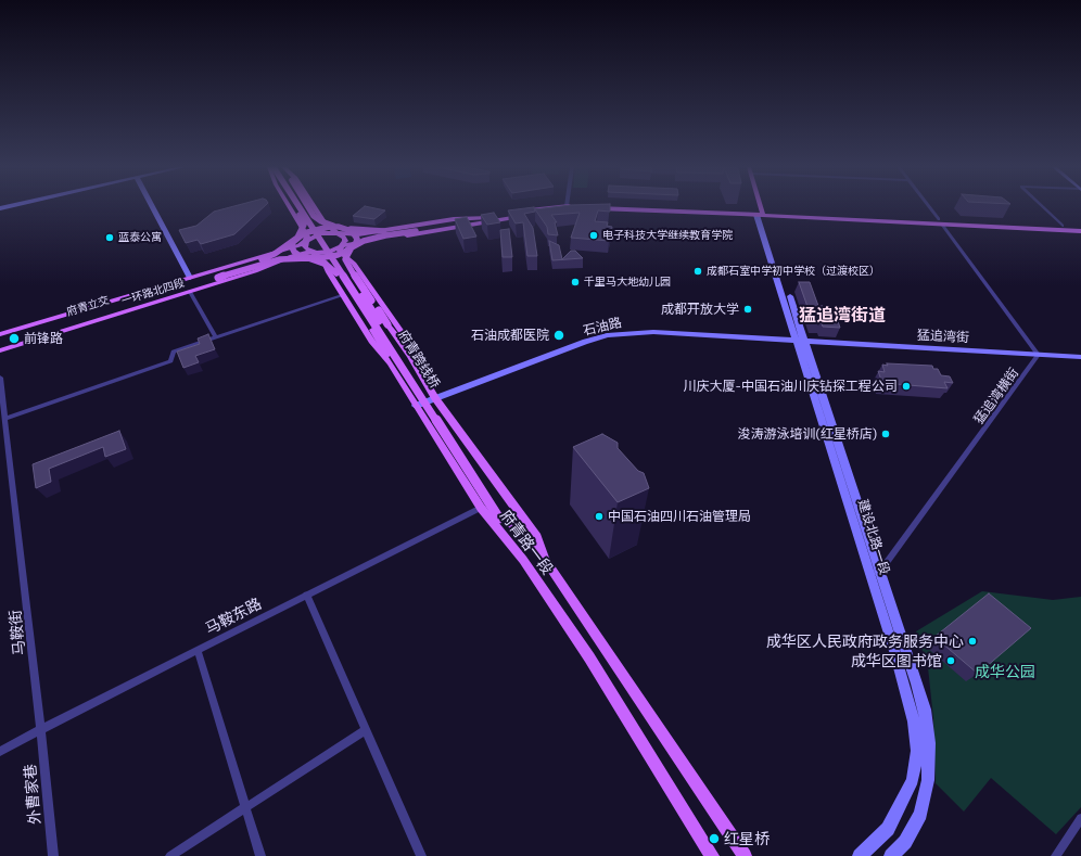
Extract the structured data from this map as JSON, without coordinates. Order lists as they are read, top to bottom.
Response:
{
  "streets": {
    "main road": [
      "一环路北四段",
      "府青立交",
      "府青跨线桥",
      "府青路一段"
    ],
    "street": [
      "石油路",
      "猛追湾街",
      "猛追湾横街",
      "建设北路一段",
      "马鞍东路",
      "马鞍街",
      "外曹家巷"
    ]
  },
  "crossings": [
    ["一环路北四段", "府青立交"],
    ["一环路北四段", "府青路一段"],
    ["府青立交", "府青路一段"],
    ["石油路", "猛追湾街"],
    ["石油路", "建设北路一段"],
    ["石油路", "府青路一段"],
    ["猛追湾街", "猛追湾横街"],
    ["猛追湾街", "建设北路一段"],
    ["府青跨线桥", "府青路一段"],
    ["猛追湾横街", "建设北路一段"],
    ["府青路一段", "马鞍东路"],
    ["马鞍东路", "马鞍街"],
    ["马鞍东路", "外曹家巷"],
    ["马鞍街", "外曹家巷"]
  ],
  "districts": ["猛追湾街道"],
  "parks": ["成华公园"],
  "places": [
    "电子科技大学继续教育学院",
    "蓝泰公寓",
    "成都石室中学初中学校（过渡校区）",
    "千里马大地幼儿园",
    "成都开放大学",
    "石油成都医院",
    "前锋路",
    "川庆大厦-中国石油川庆钻探工程公司",
    "浚涛游泳培训(红星桥店)",
    "中国石油四川石油管理局",
    "成华区人民政府政务服务中心",
    "成华区图书馆",
    "红星桥"
  ]
}
